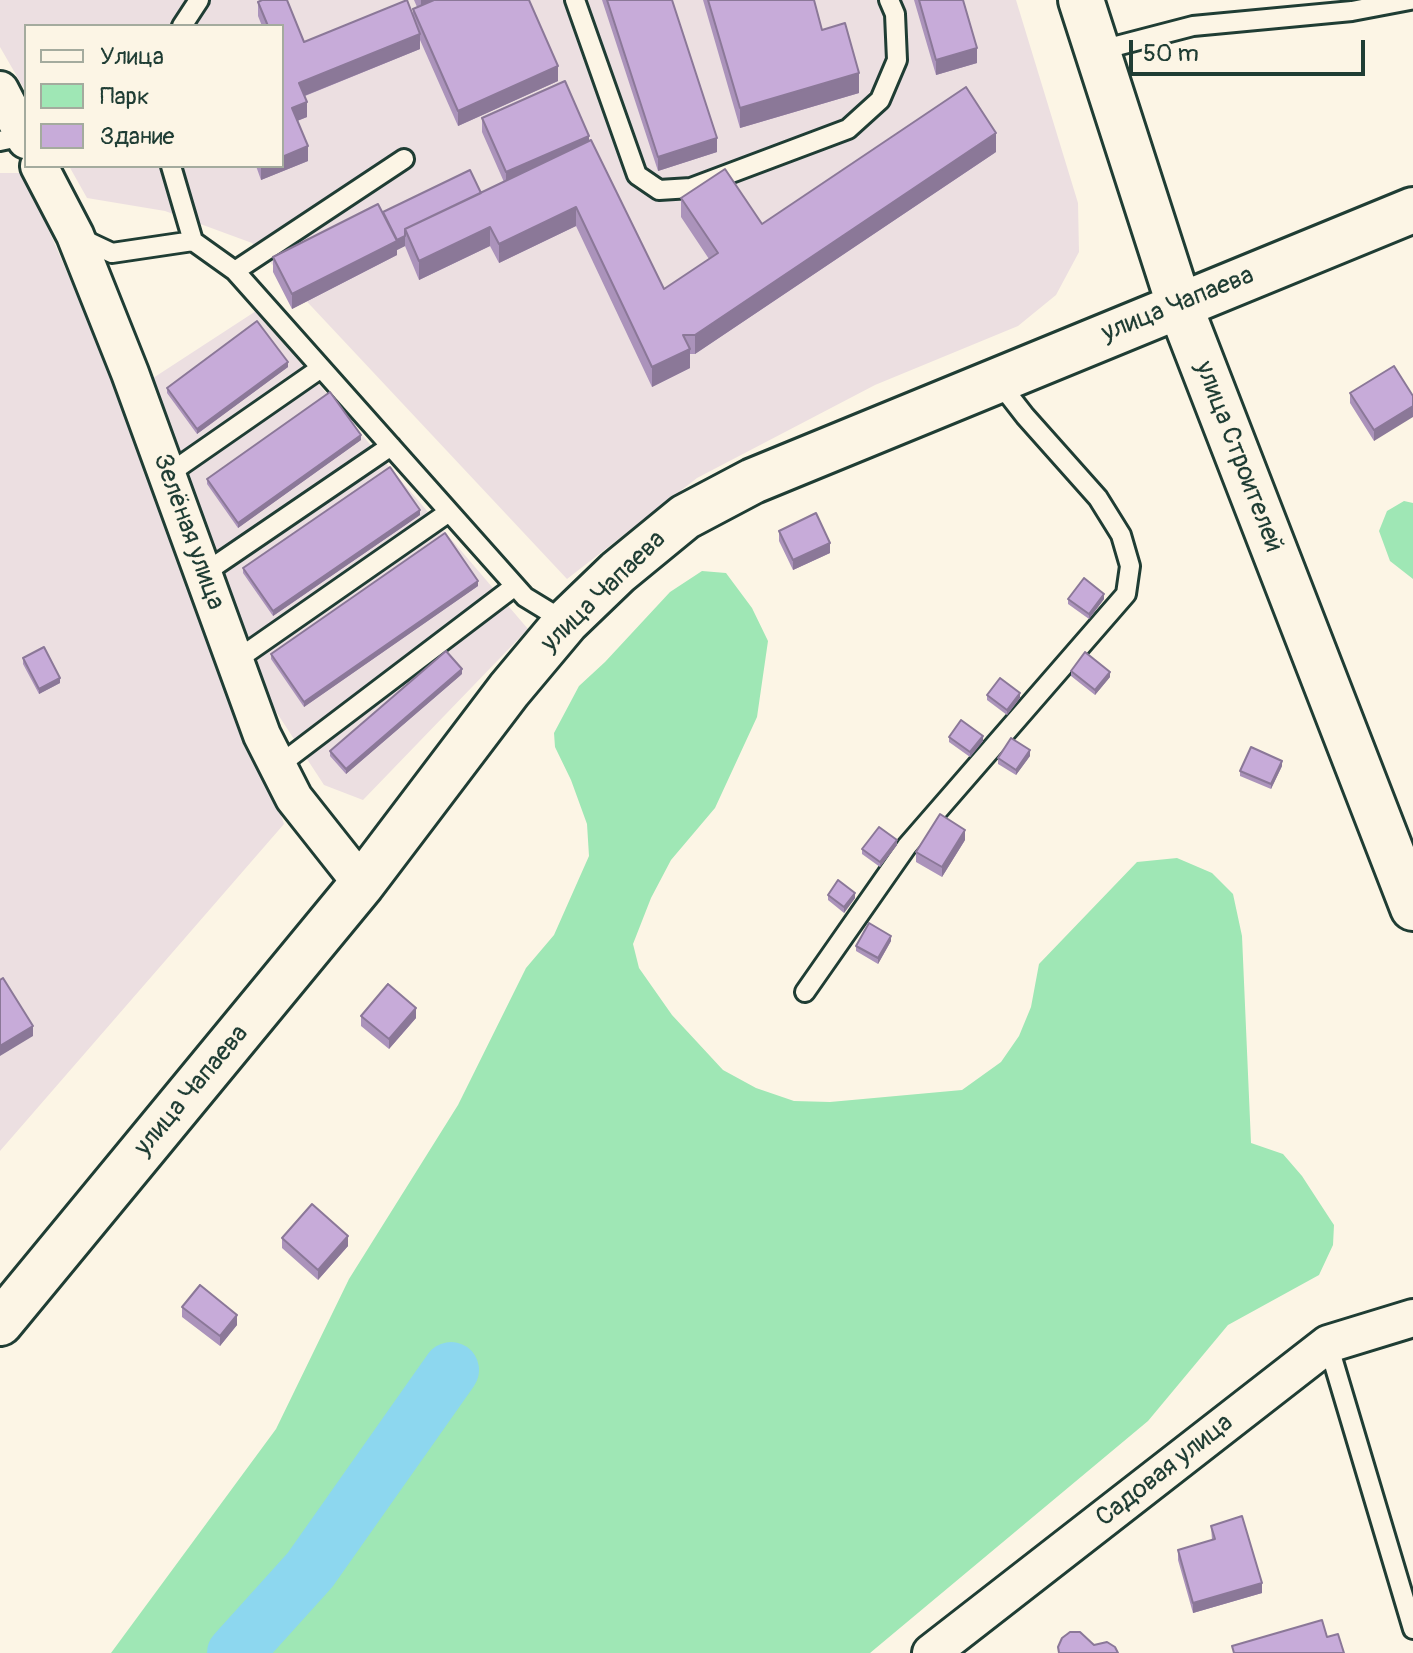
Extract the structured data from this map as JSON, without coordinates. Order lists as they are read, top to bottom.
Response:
{
  "streets": {
    "street": [
      "улица Чапаева",
      "улица Строителей",
      "Зелёная улица",
      "Садовая улица"
    ]
  },
  "crossings": [
    ["улица Чапаева", "улица Строителей"],
    ["улица Чапаева", "Зелёная улица"]
  ],
  "legend": ["Улица", "Парк", "Здание"],
  "scale_bar": "50 m"
}
